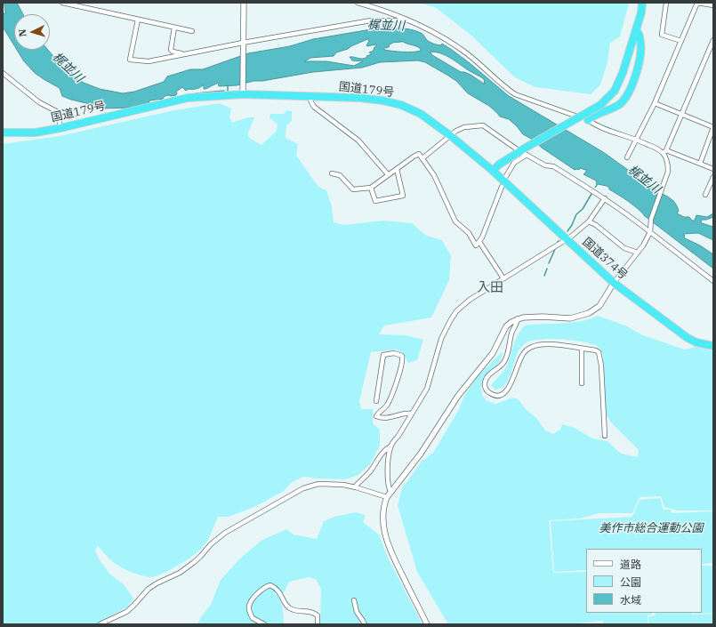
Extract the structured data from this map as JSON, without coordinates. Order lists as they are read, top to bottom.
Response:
{
  "streets": {
    "highway": ["国道179号", "国道374号"]
  },
  "crossings": [
    ["国道179号", "国道374号"]
  ],
  "districts": ["入田"],
  "water": ["梶並川"],
  "parks": ["美作市総合運動公園"],
  "legend": ["道路", "公園", "水域"],
  "north": "left"
}
